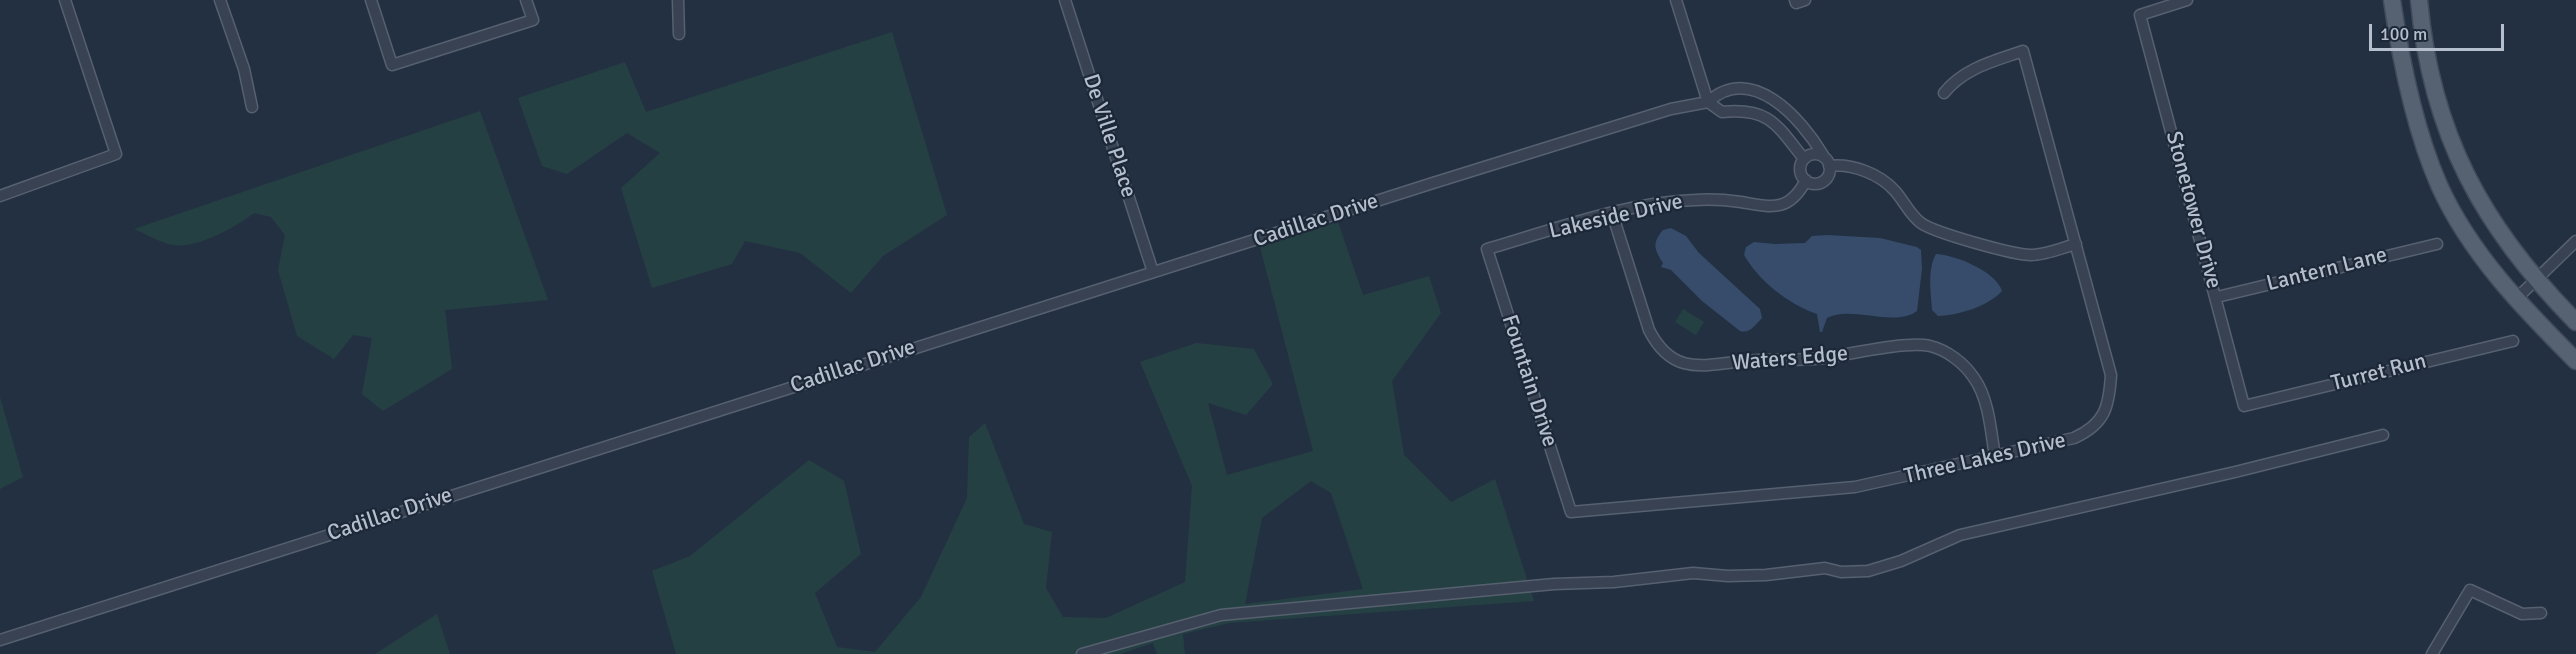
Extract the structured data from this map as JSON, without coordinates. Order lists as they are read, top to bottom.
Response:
{
  "streets": {
    "street": [
      "De Ville Place",
      "Stonetower Drive",
      "Lakeside Drive",
      "Cadillac Drive",
      "Lantern Lane",
      "Waters Edge",
      "Turret Run",
      "Fountain Drive",
      "Three Lakes Drive"
    ]
  },
  "crossings": [
    ["De Ville Place", "Cadillac Drive"],
    ["Stonetower Drive", "Lantern Lane"],
    ["Stonetower Drive", "Turret Run"],
    ["Lakeside Drive", "Waters Edge"],
    ["Lakeside Drive", "Fountain Drive"],
    ["Waters Edge", "Three Lakes Drive"],
    ["Fountain Drive", "Three Lakes Drive"]
  ],
  "scale_bar": "100 m"
}
